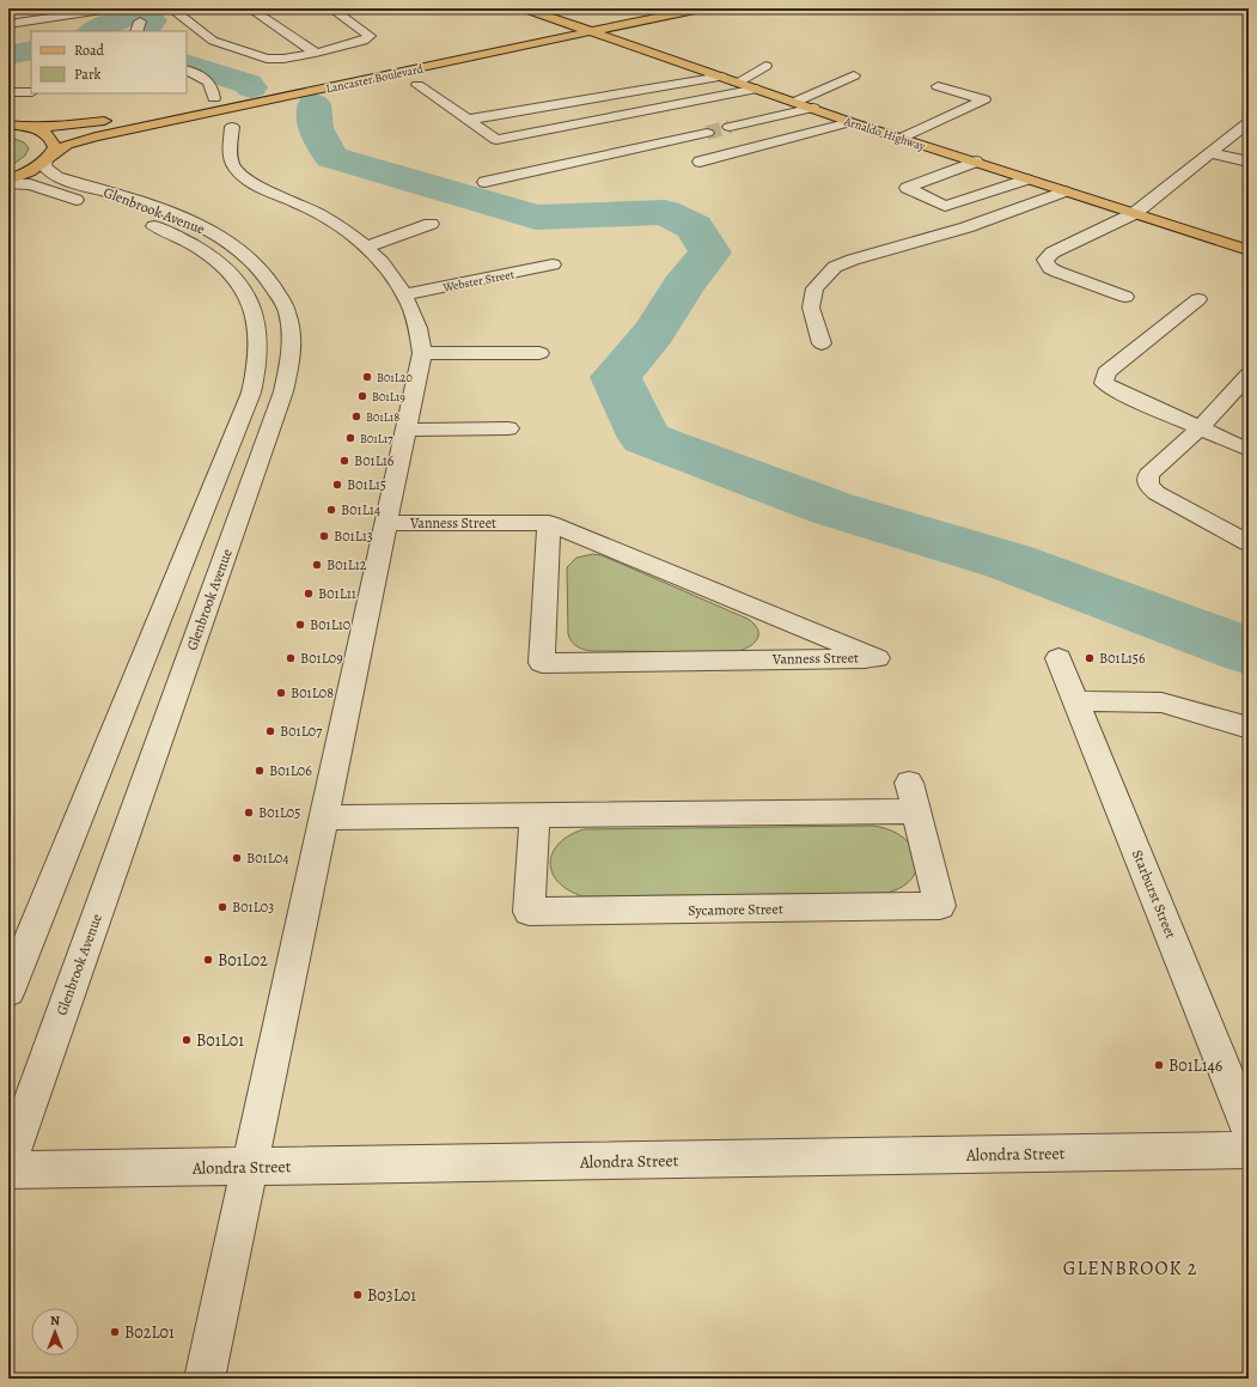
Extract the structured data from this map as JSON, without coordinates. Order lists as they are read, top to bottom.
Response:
{
  "streets": {
    "main road": ["Lancaster Boulevard", "Arnaldo Highway"],
    "street": [
      "Glenbrook Avenue",
      "Webster Street",
      "Vanness Street",
      "Starburst Street",
      "Sycamore Street",
      "Alondra Street"
    ]
  },
  "crossings": [
    ["Lancaster Boulevard", "Arnaldo Highway"],
    ["Lancaster Boulevard", "Glenbrook Avenue"]
  ],
  "districts": ["GLENBROOK 2"],
  "places": [
    "B01L20",
    "B01L19",
    "B01L18",
    "B01L17",
    "B01L16",
    "B01L15",
    "B01L14",
    "B01L13",
    "B01L12",
    "B01L11",
    "B01L10",
    "B01L09",
    "B01L156",
    "B01L08",
    "B01L07",
    "B01L06",
    "B01L05",
    "B01L04",
    "B01L03",
    "B01L02",
    "B01L01",
    "B01L146",
    "B03L01",
    "B02L01"
  ],
  "legend": ["Road", "Park"],
  "north": "top"
}
